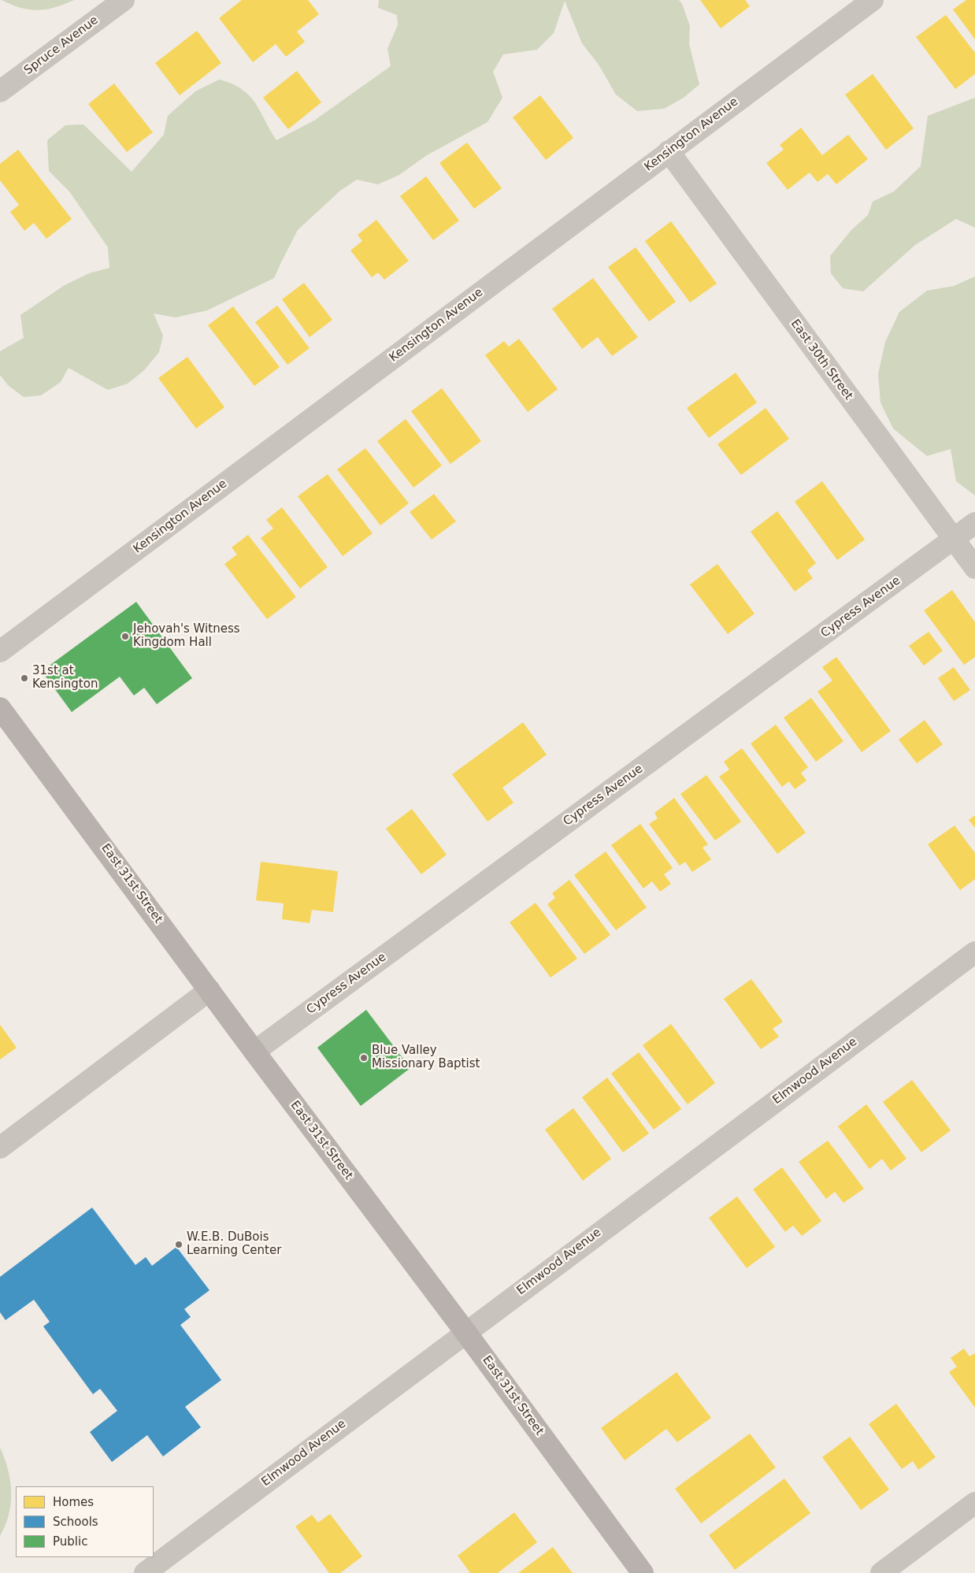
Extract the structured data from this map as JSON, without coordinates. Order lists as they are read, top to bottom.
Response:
{
  "streets": {
    "main road": ["East 31st Street"],
    "street": [
      "Spruce Avenue",
      "Kensington Avenue",
      "East 30th Street",
      "Cypress Avenue",
      "Elmwood Avenue"
    ]
  },
  "crossings": [
    ["Kensington Avenue", "East 30th Street"],
    ["East 30th Street", "Cypress Avenue"],
    ["Cypress Avenue", "East 31st Street"],
    ["East 31st Street", "Elmwood Avenue"]
  ],
  "places": [
    "Jehovah's Witness Kingdom Hall",
    "31st at Kensington",
    "Blue Valley Missionary Baptist",
    "W.E.B. DuBois Learning Center"
  ],
  "legend": ["Homes", "Schools", "Public"]
}
